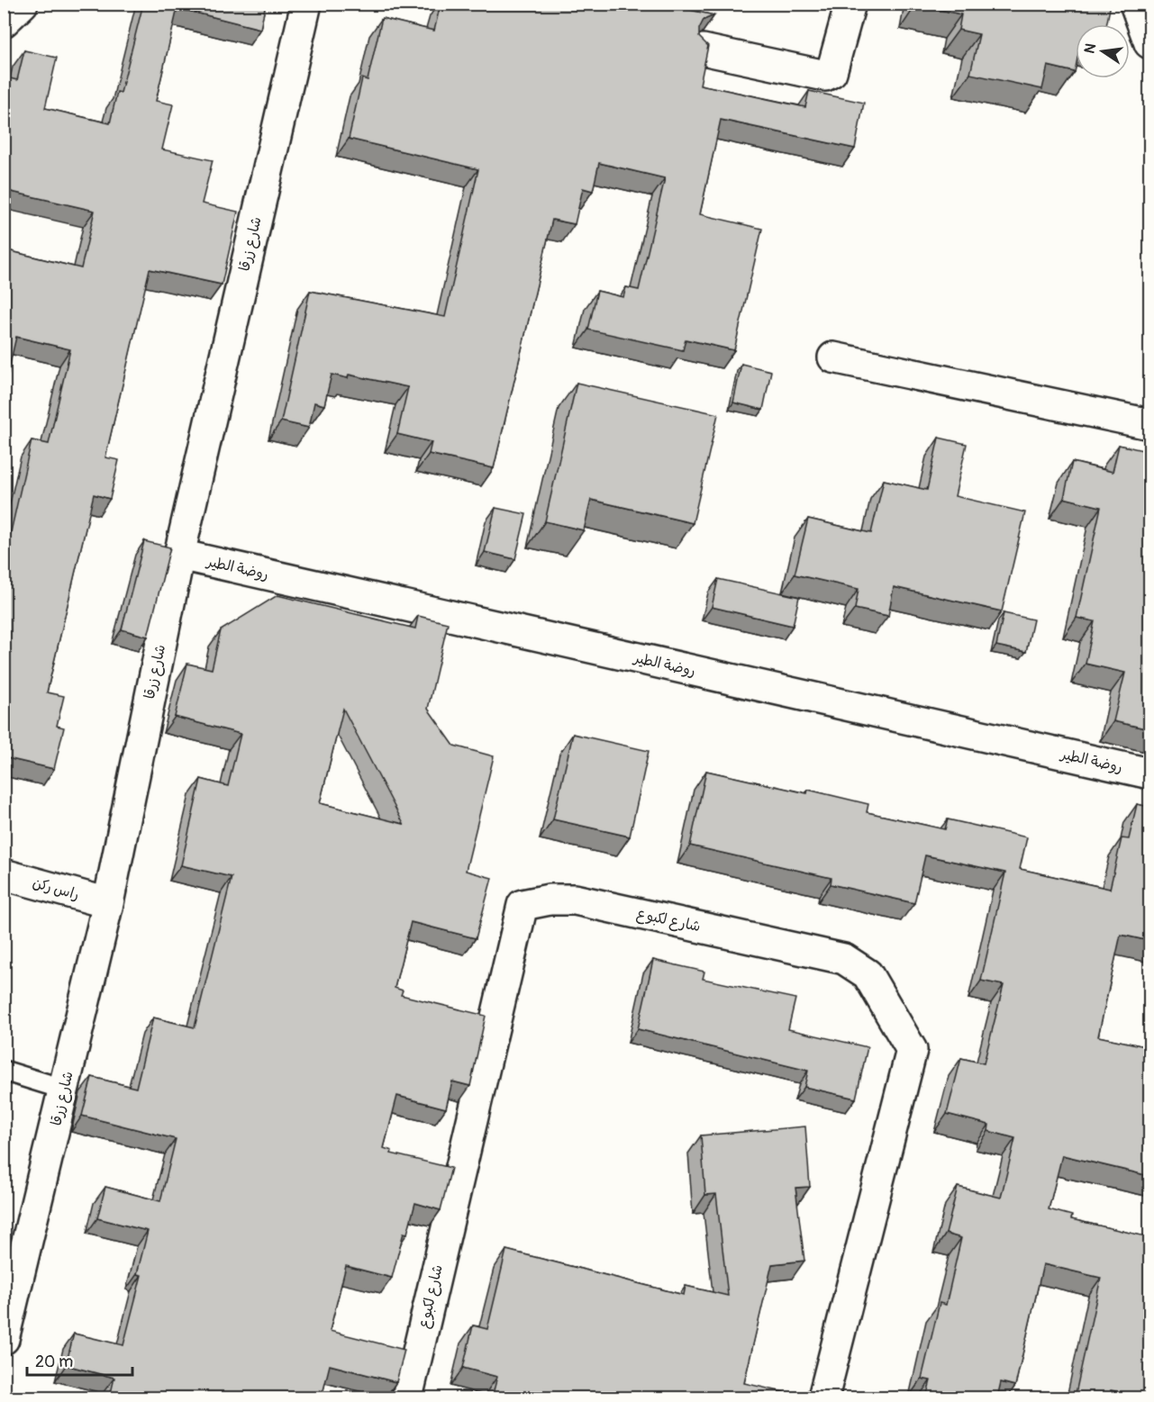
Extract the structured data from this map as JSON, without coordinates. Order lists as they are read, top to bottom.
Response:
{
  "streets": {
    "street": [
      "شارع زرقا",
      "روضة الطير",
      "راس ركن",
      "شارع لكبوع"
    ]
  },
  "crossings": [
    ["شارع زرقا", "روضة الطير"],
    ["شارع زرقا", "راس ركن"]
  ],
  "scale_bar": "20 m",
  "north": "left"
}
